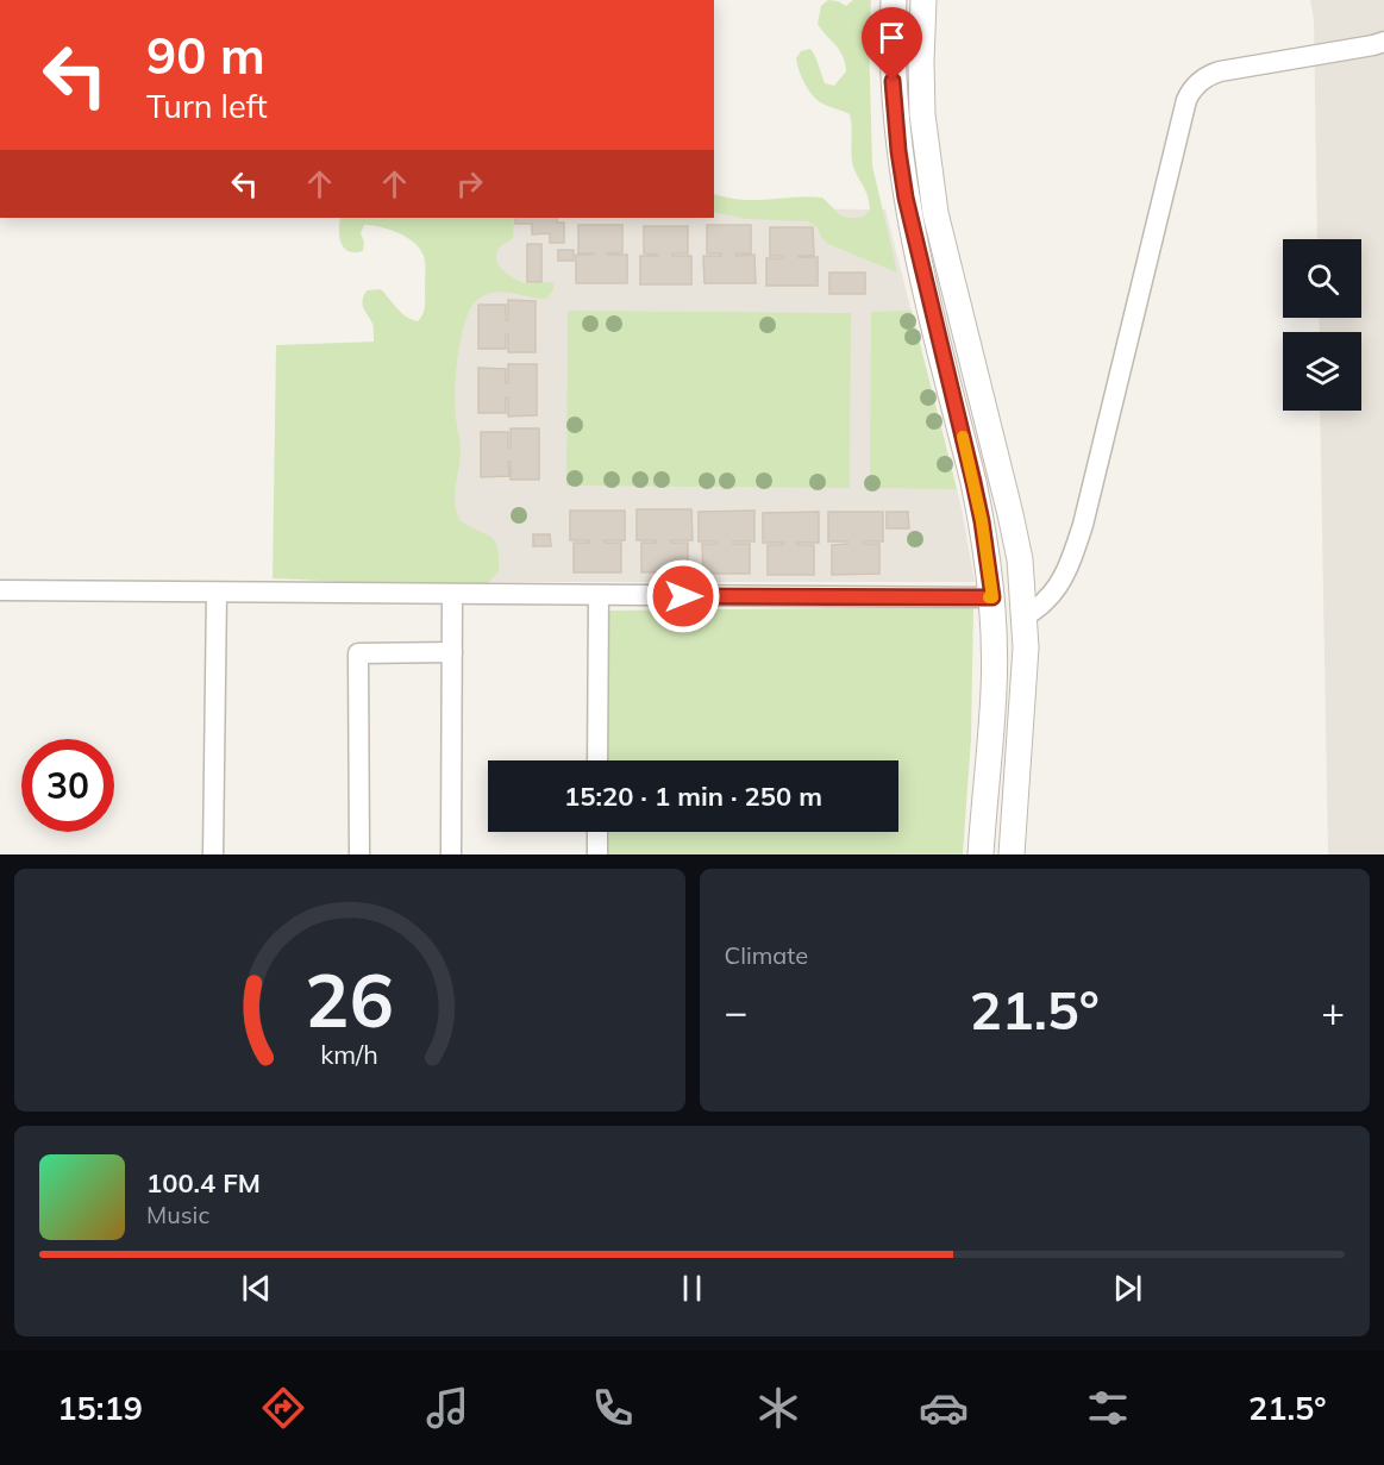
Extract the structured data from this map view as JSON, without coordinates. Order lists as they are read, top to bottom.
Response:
{
  "page": {
    "turn": ["90 m", "Turn left"],
    "limit": "30",
    "trip": "15:20 · 1 min · 250 m",
    "tile": "Climate",
    "heat": ["−", "21.5°", "+"],
    "song": ["100.4 FM", "Music"],
    "tabs": ["15:19", "21.5°"],
    "gauge": ["26", "km/h"]
  }
}
